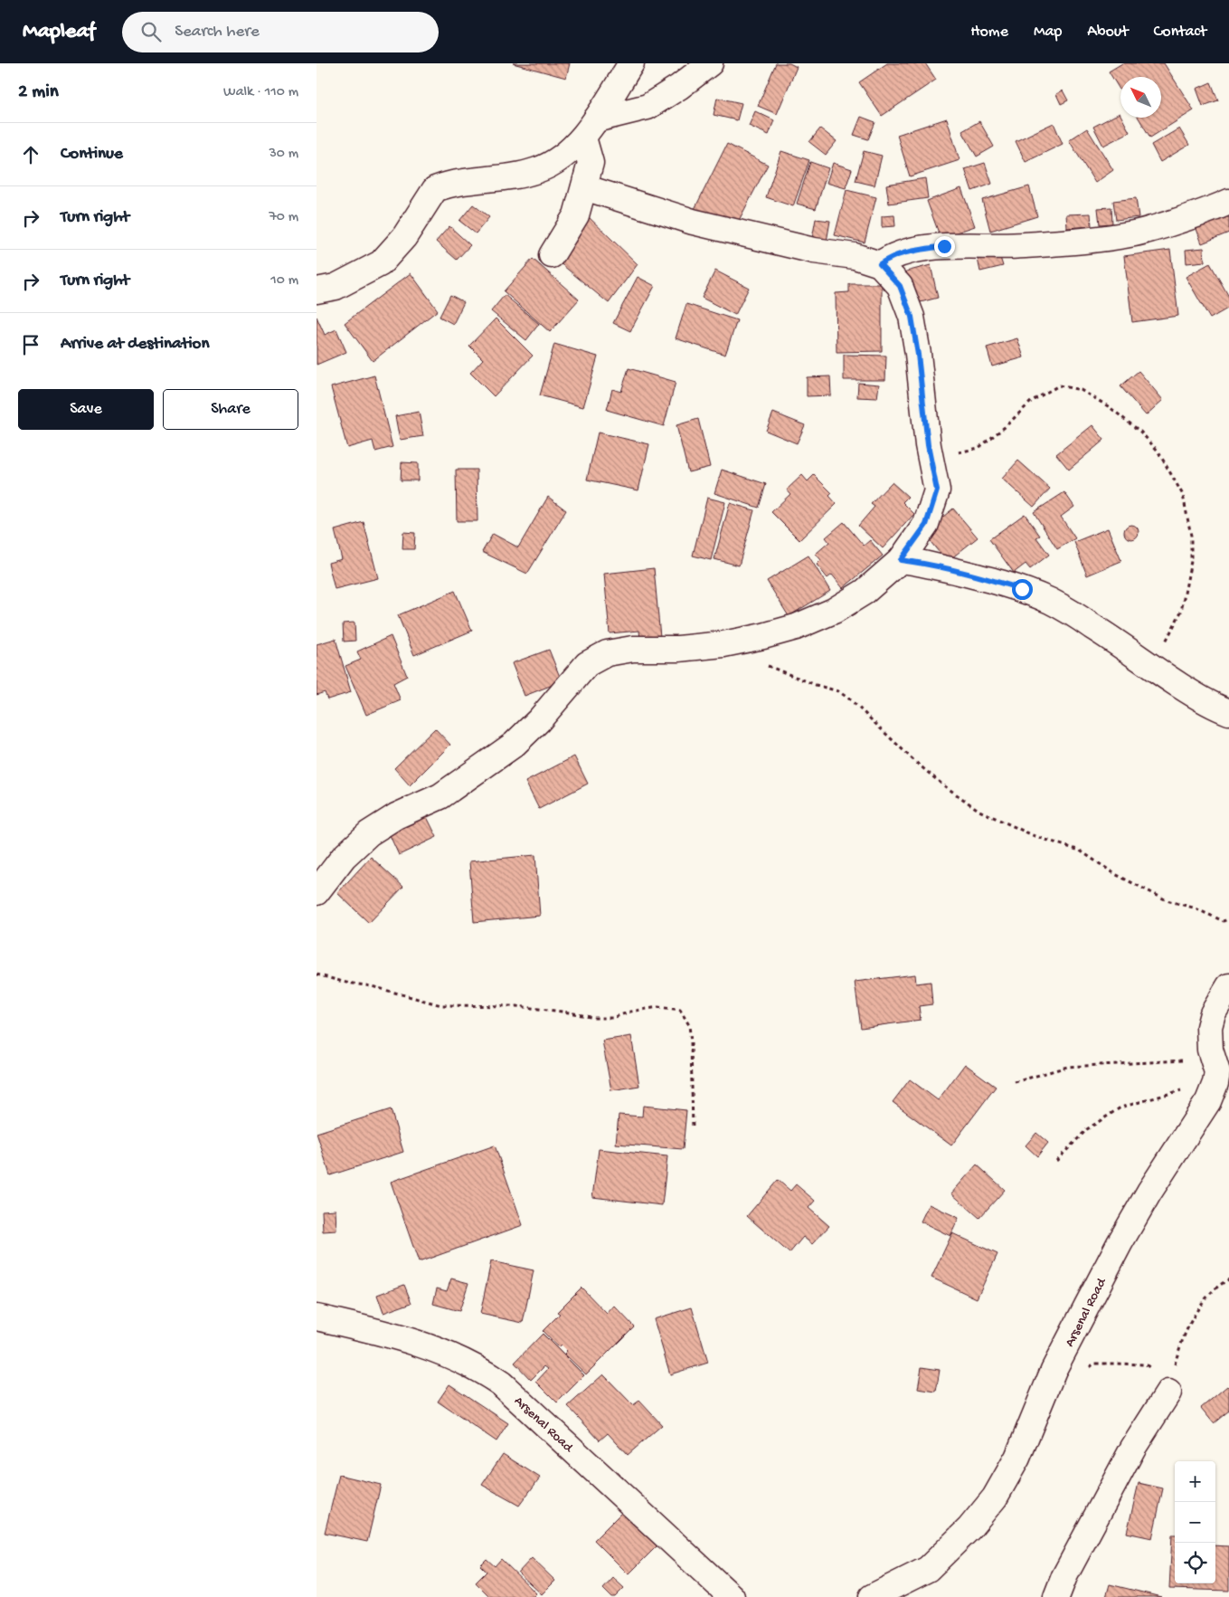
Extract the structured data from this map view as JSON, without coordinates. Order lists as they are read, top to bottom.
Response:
{
  "streets": {
    "street": ["Arsenal Road"]
  },
  "north": "top left",
  "page": {
    "header": "Mapleaf",
    "search": "Search here",
    "nav": [
      "Home",
      "Map",
      "About",
      "Contact"
    ],
    "heading": ["2 min", "Walk · 110 m"],
    "list": [
      ["Continue", "30 m"],
      ["Turn right", "70 m"],
      ["Turn right", "10 m"],
      "Arrive at destination"
    ],
    "buttons": ["Save", "Share"],
    "map_buttons": ["+", "−"]
  }
}
